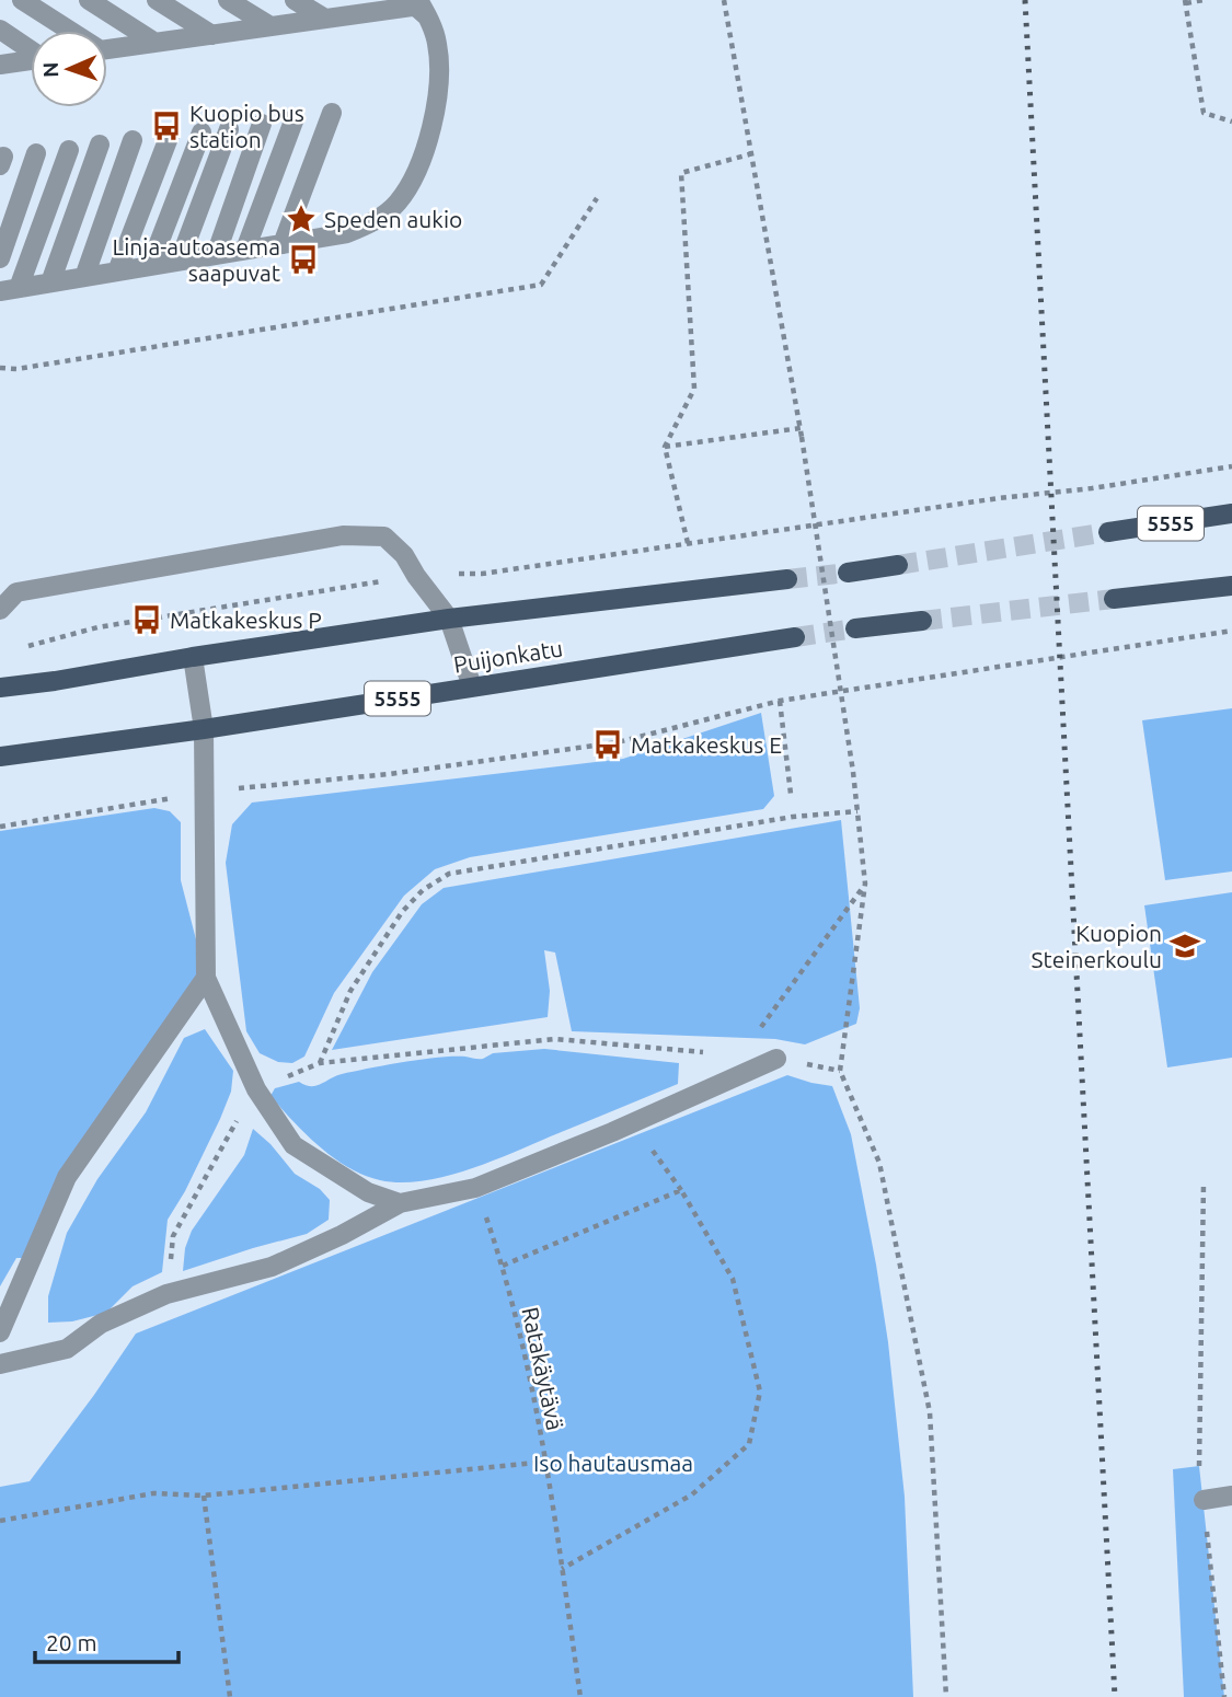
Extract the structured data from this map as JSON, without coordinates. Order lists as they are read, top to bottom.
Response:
{
  "streets": {
    "main road": ["5555", "Puijonkatu"],
    "path": ["Ratakäytävä"]
  },
  "parks": ["Iso hautausmaa"],
  "places": {
    "bus stop": [
      "Kuopio bus station",
      "Linja-autoasema saapuvat",
      "Matkakeskus P",
      "Matkakeskus E"
    ],
    "place": ["Speden aukio"],
    "school or university": ["Kuopion Steinerkoulu"]
  },
  "scale_bar": "20 m",
  "north": "left"
}
